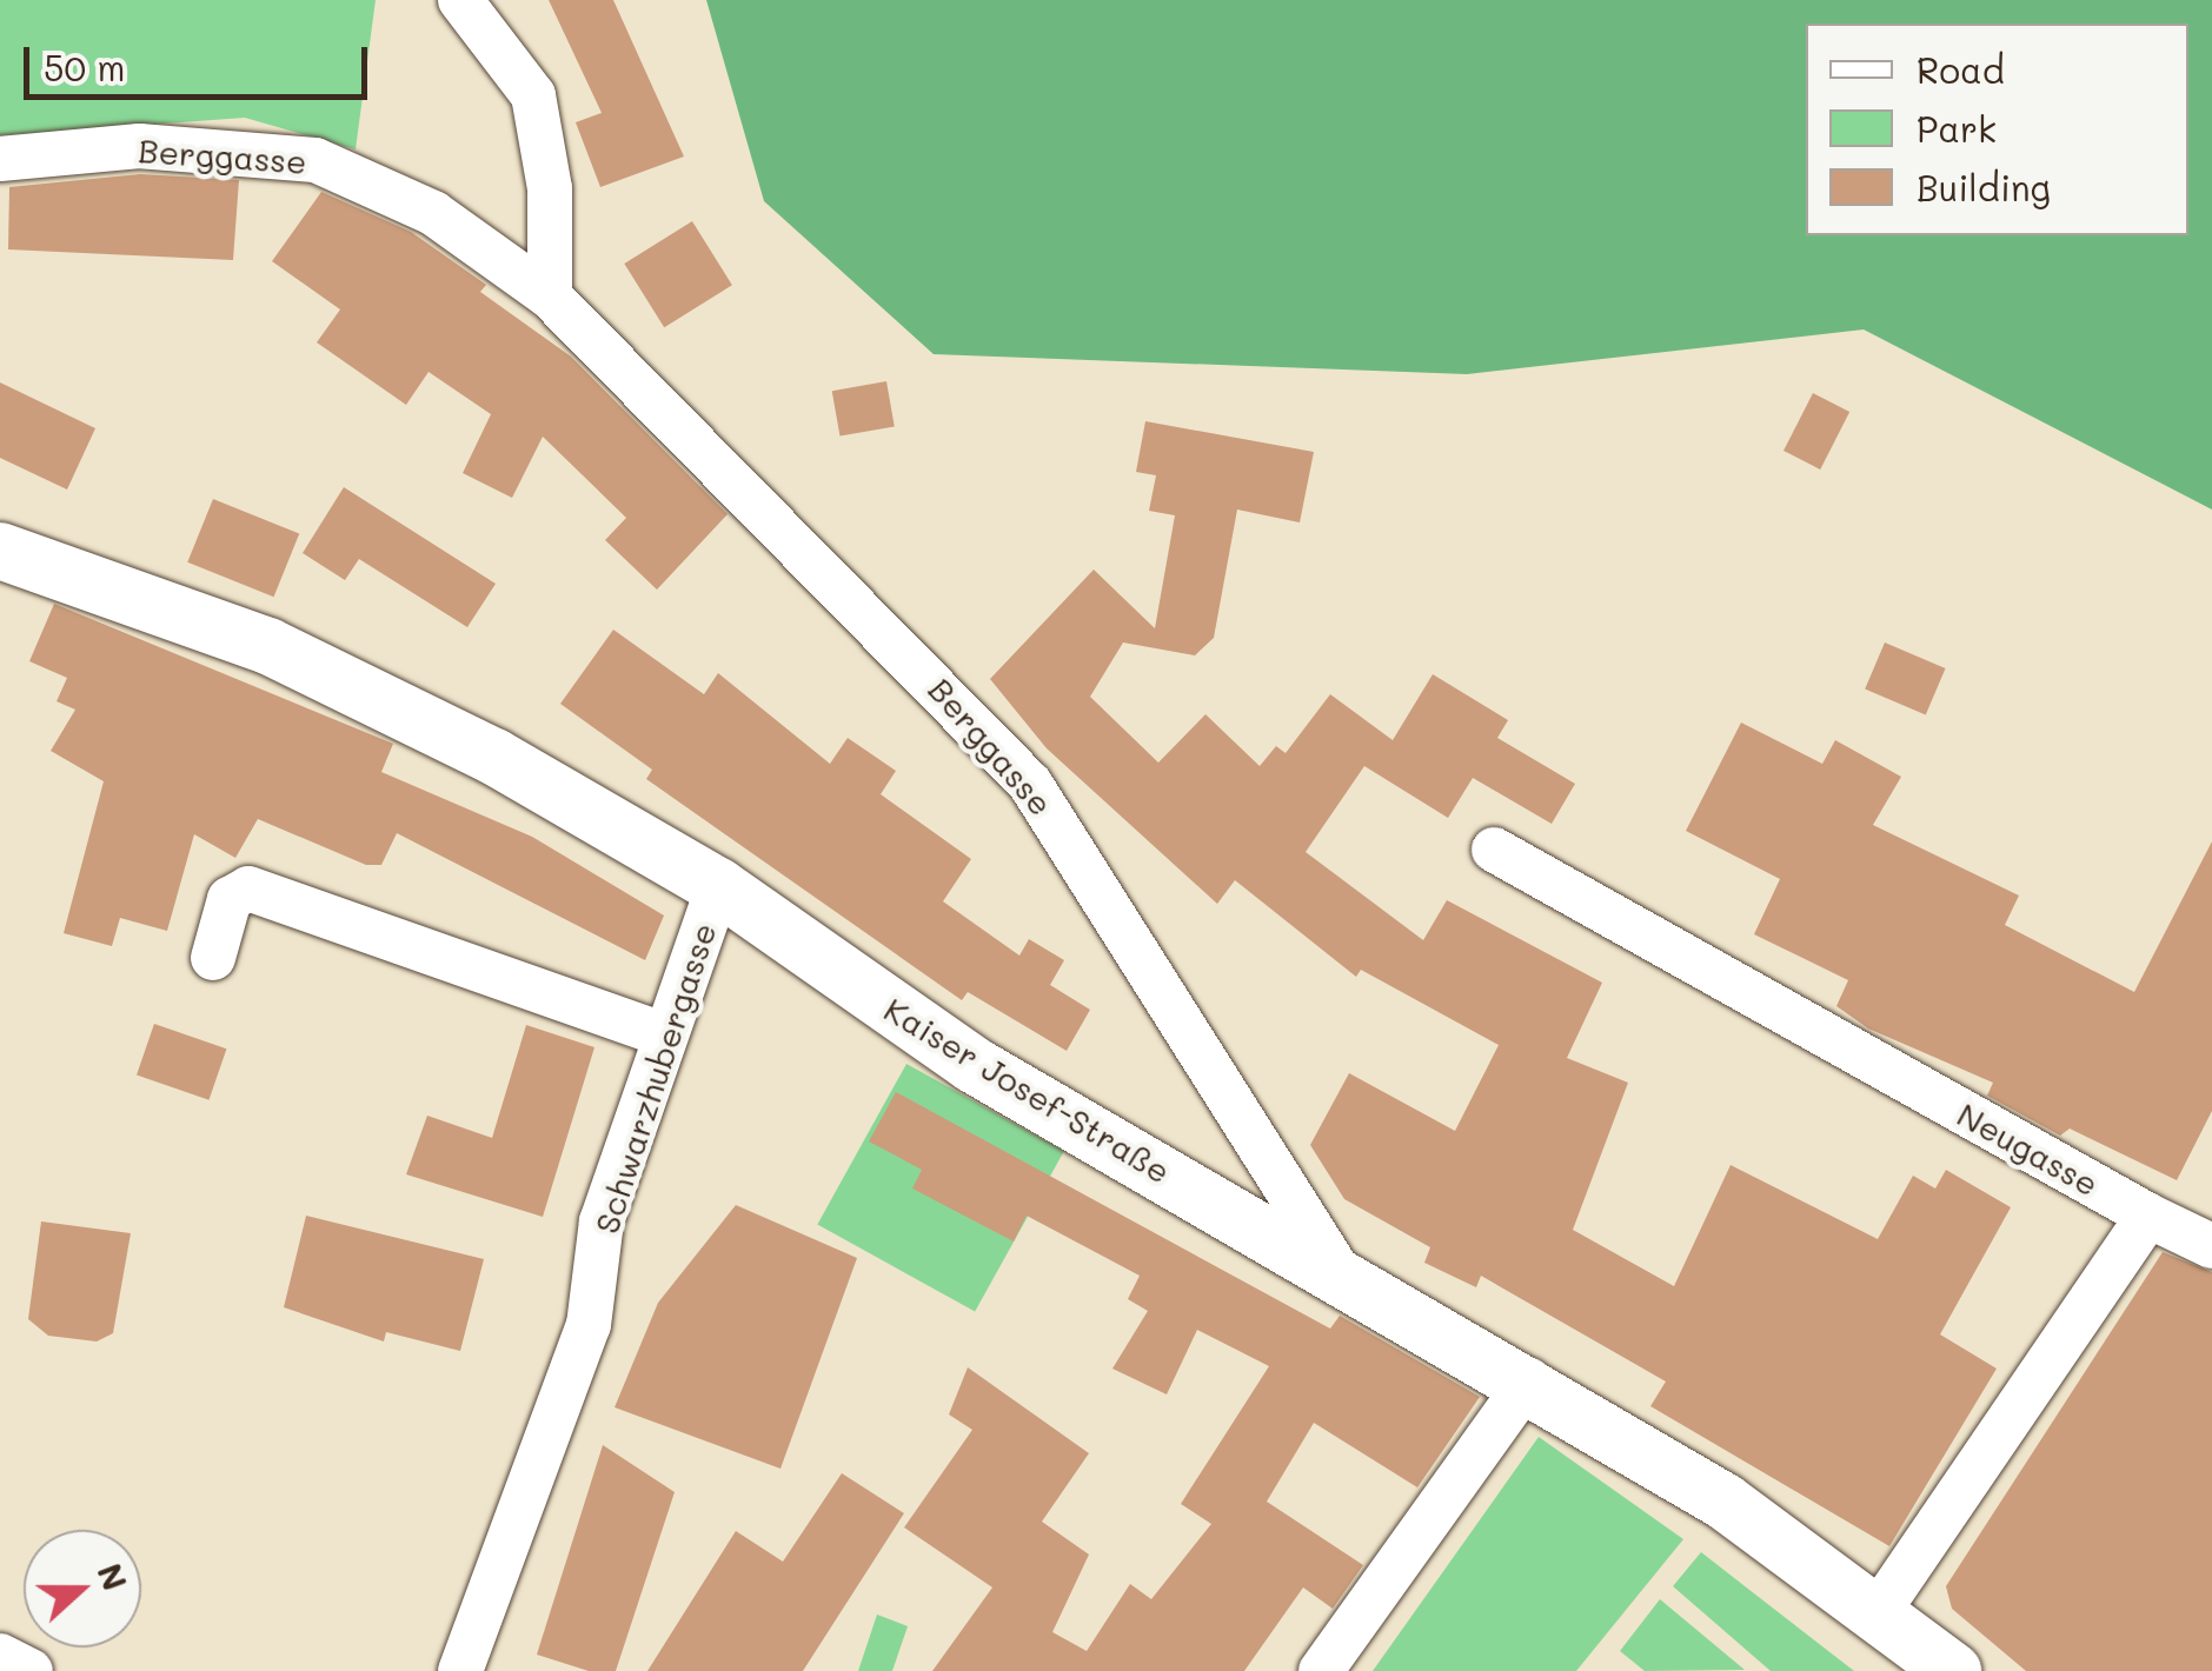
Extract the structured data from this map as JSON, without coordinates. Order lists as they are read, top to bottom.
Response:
{
  "streets": {
    "main road": ["Kaiser Josef-Straße"],
    "street": ["Berggasse", "Schwarzhubergasse", "Neugasse"]
  },
  "crossings": [
    ["Berggasse", "Kaiser Josef-Straße"],
    ["Schwarzhubergasse", "Kaiser Josef-Straße"]
  ],
  "legend": ["Road", "Park", "Building"],
  "scale_bar": "50 m",
  "north": "right"
}
